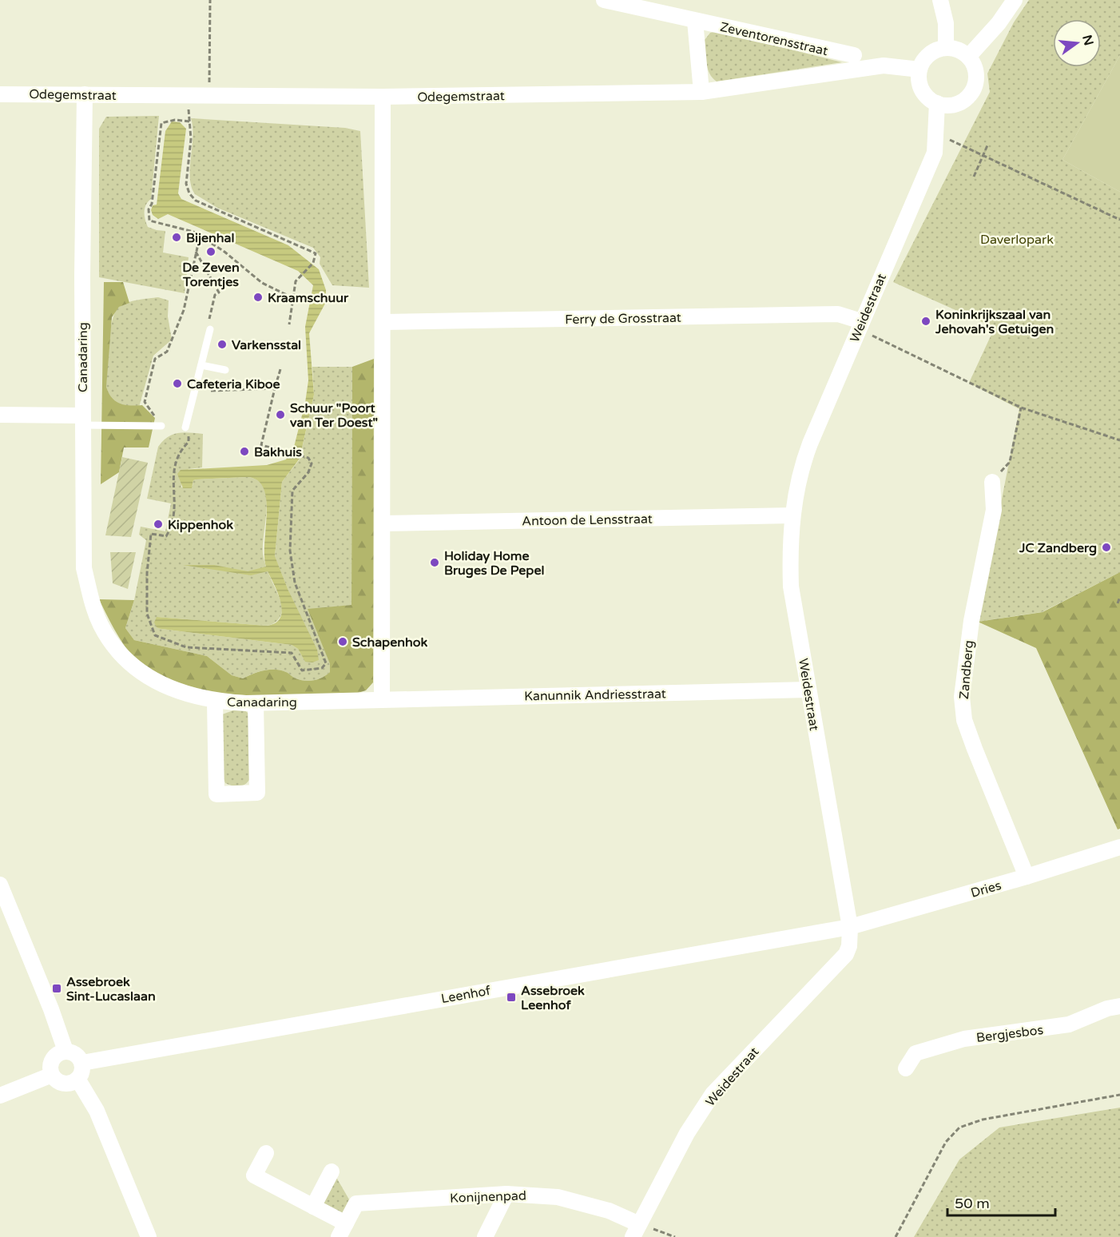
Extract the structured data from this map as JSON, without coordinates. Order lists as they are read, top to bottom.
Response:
{
  "streets": {
    "street": [
      "Zeventorensstraat",
      "Odegemstraat",
      "Weidestraat",
      "Ferry de Grosstraat",
      "Canadaring",
      "Antoon de Lensstraat",
      "Zandberg",
      "Kanunnik Andriesstraat",
      "Dries",
      "Leenhof",
      "Bergjesbos",
      "Konijnenpad"
    ]
  },
  "crossings": [
    ["Odegemstraat", "Weidestraat"],
    ["Odegemstraat", "Canadaring"],
    ["Weidestraat", "Ferry de Grosstraat"],
    ["Weidestraat", "Antoon de Lensstraat"],
    ["Weidestraat", "Kanunnik Andriesstraat"],
    ["Weidestraat", "Dries"],
    ["Weidestraat", "Leenhof"],
    ["Weidestraat", "Konijnenpad"],
    ["Canadaring", "Kanunnik Andriesstraat"],
    ["Zandberg", "Dries"],
    ["Dries", "Leenhof"]
  ],
  "parks": ["Daverlopark"],
  "places": {
    "other": [
      "Bijenhal",
      "De Zeven Torentjes",
      "Kraamschuur",
      "Koninkrijkszaal van Jehovah's Getuigen",
      "Varkensstal",
      "Cafeteria Kiboe",
      "Schuur \"Poort van Ter Doest\"",
      "Bakhuis",
      "Kippenhok",
      "JC Zandberg",
      "Holiday Home Bruges De Pepel",
      "Schapenhok"
    ],
    "transit": ["Assebroek Sint-Lucaslaan", "Assebroek Leenhof"]
  },
  "scale_bar": "50 m",
  "north": "right"
}
